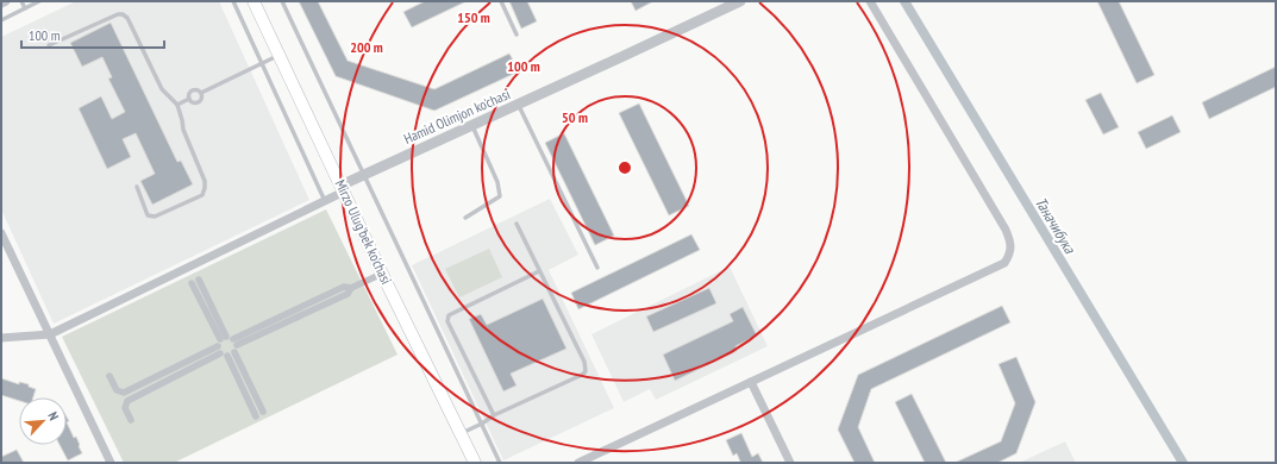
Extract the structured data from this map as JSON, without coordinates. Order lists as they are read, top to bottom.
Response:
{
  "streets": {
    "main road": ["Mirzo Ulug'bek ko'chasi"],
    "street": ["Hamid Olimjon ko'chasi"]
  },
  "crossings": [
    ["Hamid Olimjon ko'chasi", "Mirzo Ulug'bek ko'chasi"]
  ],
  "water": ["Таначибука"],
  "scale_bar": "100 m",
  "north": "top right",
  "rings": [
    "150 m",
    "200 m",
    "100 m",
    "50 m"
  ]
}
